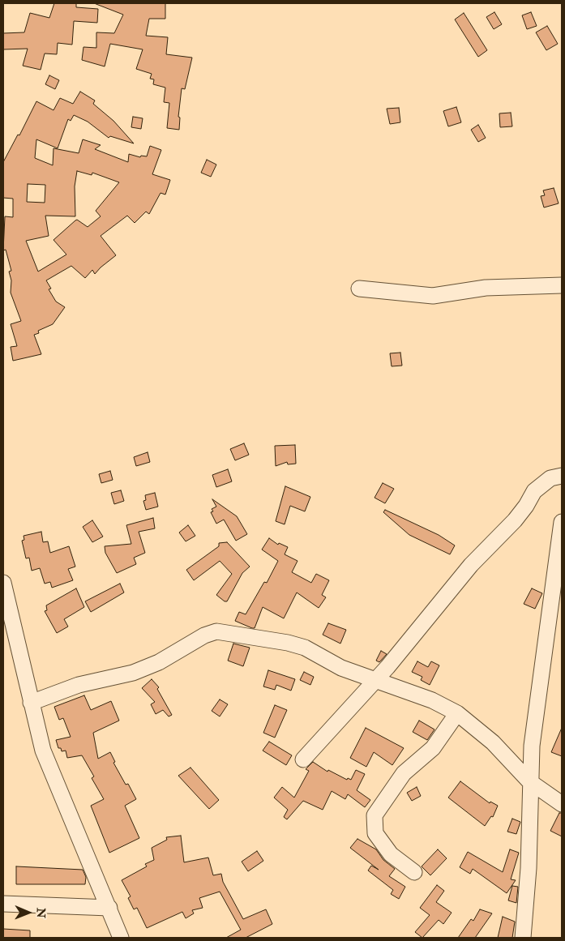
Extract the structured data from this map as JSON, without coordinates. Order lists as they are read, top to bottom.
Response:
{
  "north": "right"
}
